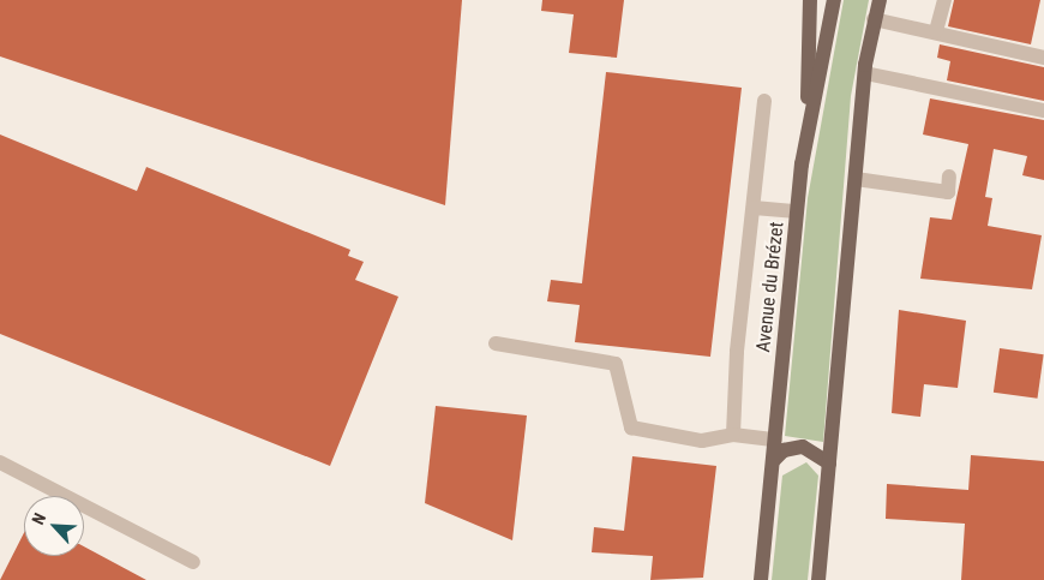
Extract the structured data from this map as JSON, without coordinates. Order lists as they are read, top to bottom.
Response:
{
  "streets": {
    "main road": ["Avenue du Brézet"]
  },
  "north": "top left"
}
